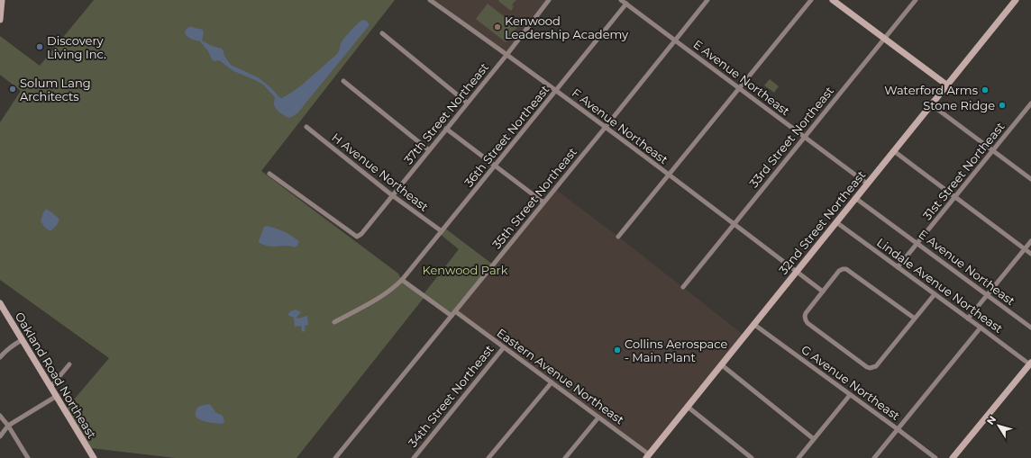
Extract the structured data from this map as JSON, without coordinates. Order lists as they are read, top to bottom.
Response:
{
  "streets": {
    "main road": ["32nd Street Northeast", "Oakland Road Northeast"],
    "street": [
      "E Avenue Northeast",
      "37th Street Northeast",
      "F Avenue Northeast",
      "36th Street Northeast",
      "33rd Street Northeast",
      "31st Street Northeast",
      "H Avenue Northeast",
      "35th Street Northeast",
      "Lindale Avenue Northeast",
      "Eastern Avenue Northeast",
      "G Avenue Northeast",
      "34th Street Northeast"
    ]
  },
  "crossings": [
    ["E Avenue Northeast", "36th Street Northeast"],
    ["E Avenue Northeast", "33rd Street Northeast"],
    ["E Avenue Northeast", "31st Street Northeast"],
    ["E Avenue Northeast", "35th Street Northeast"],
    ["E Avenue Northeast", "32nd Street Northeast"],
    ["37th Street Northeast", "F Avenue Northeast"],
    ["37th Street Northeast", "H Avenue Northeast"],
    ["F Avenue Northeast", "36th Street Northeast"],
    ["F Avenue Northeast", "33rd Street Northeast"],
    ["F Avenue Northeast", "35th Street Northeast"],
    ["F Avenue Northeast", "32nd Street Northeast"],
    ["36th Street Northeast", "H Avenue Northeast"],
    ["31st Street Northeast", "Lindale Avenue Northeast"],
    ["35th Street Northeast", "Eastern Avenue Northeast"],
    ["32nd Street Northeast", "Lindale Avenue Northeast"],
    ["32nd Street Northeast", "Eastern Avenue Northeast"],
    ["32nd Street Northeast", "G Avenue Northeast"],
    ["Eastern Avenue Northeast", "34th Street Northeast"]
  ],
  "parks": ["Kenwood Park"],
  "places": [
    "Kenwood Leadership Academy",
    "Discovery Living Inc.",
    "Solum Lang Architects",
    "Waterford Arms",
    "Stone Ridge",
    "Collins Aerospace - Main Plant"
  ],
  "north": "top left"
}
